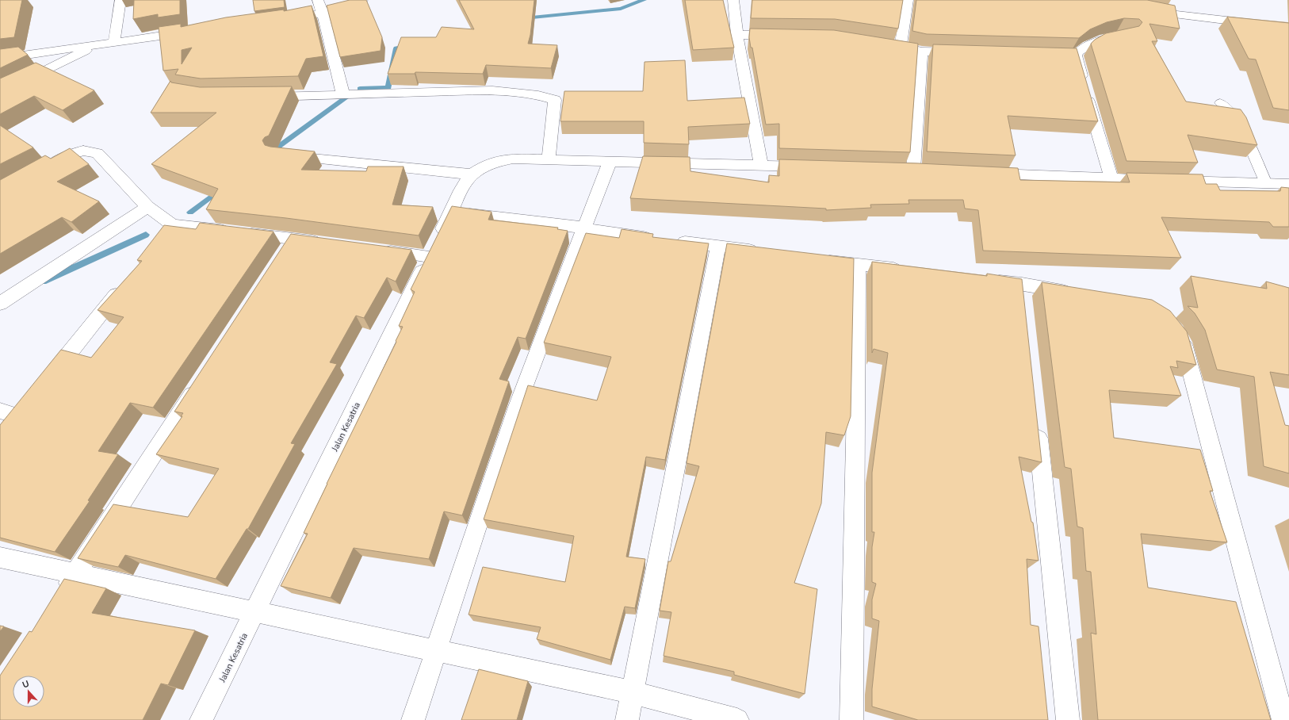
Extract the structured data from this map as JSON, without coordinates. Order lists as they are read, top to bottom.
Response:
{
  "streets": {
    "street": ["Jalan Kesatria"]
  },
  "north": "top"
}
